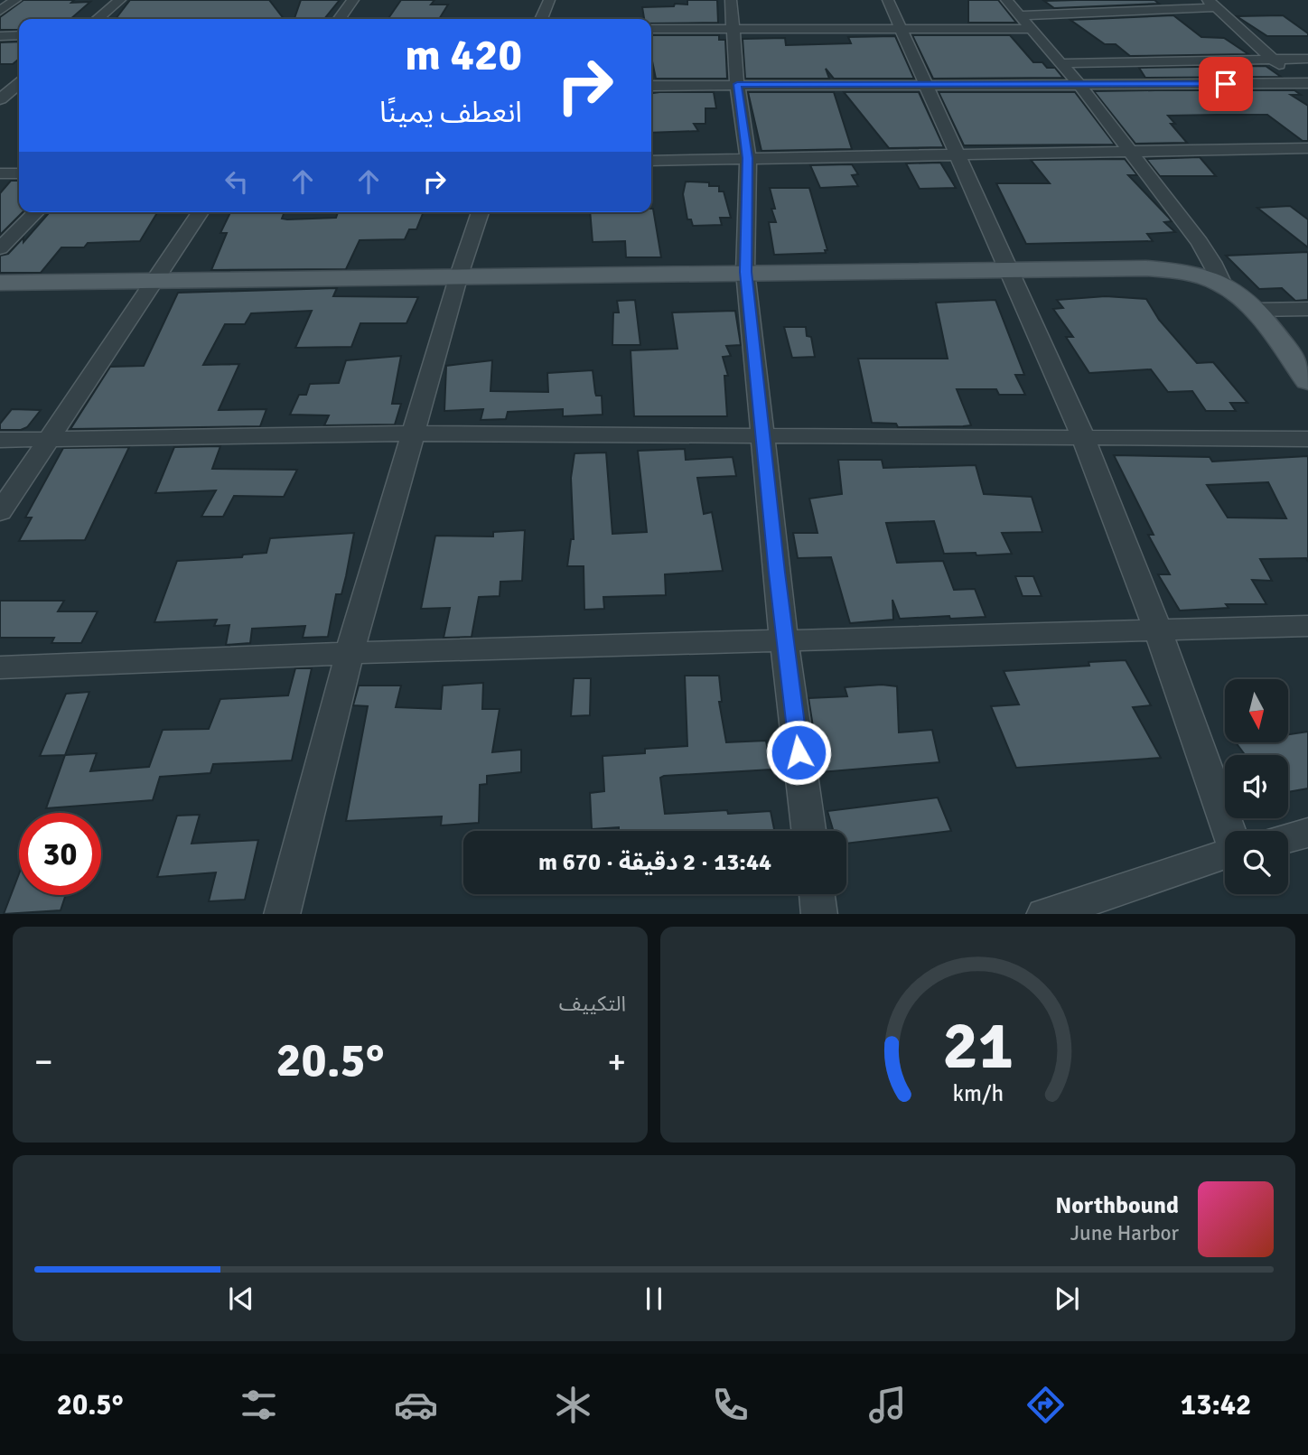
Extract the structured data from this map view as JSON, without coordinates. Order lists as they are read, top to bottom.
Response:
{
  "north": "bottom",
  "page": {
    "turn": ["420 m", "انعطف يمينًا"],
    "limit": "30",
    "trip": "13:44 · 2 دقيقة · 670 m",
    "tile": "التكييف",
    "heat": ["−", "20.5°", "+"],
    "song": ["Northbound", "June Harbor"],
    "tabs": ["13:42", "20.5°"],
    "gauge": ["21", "km/h"]
  }
}
